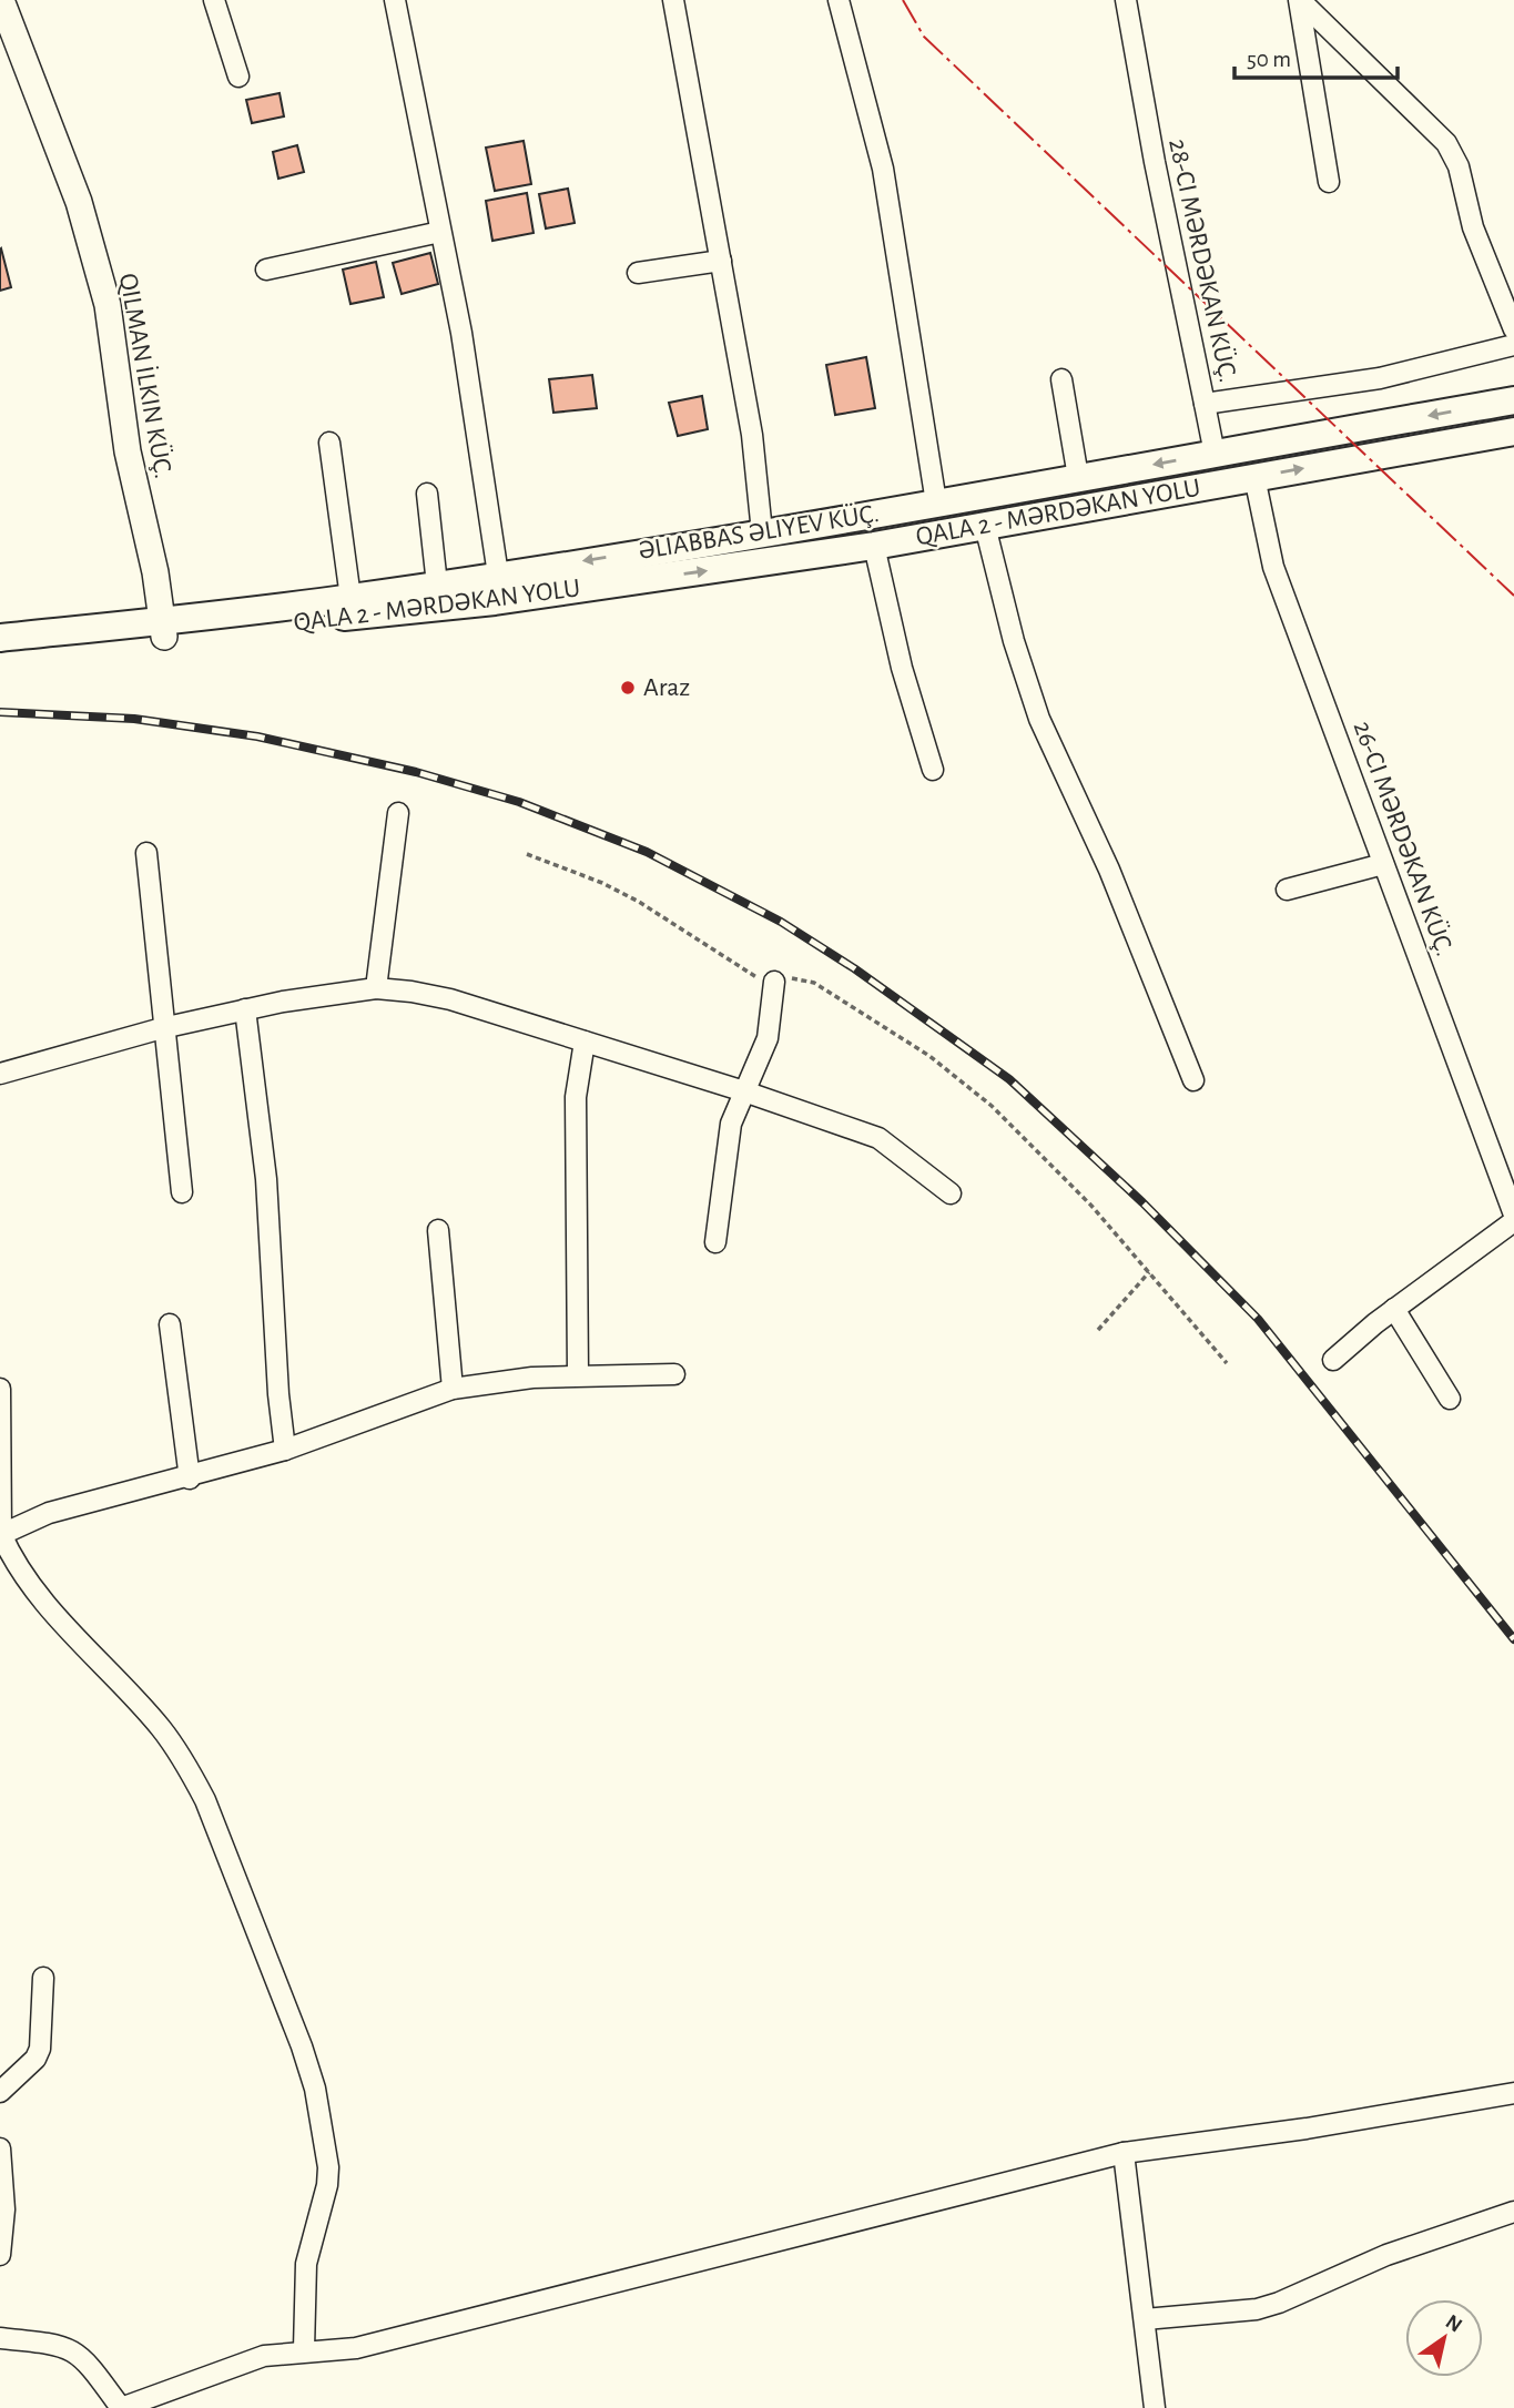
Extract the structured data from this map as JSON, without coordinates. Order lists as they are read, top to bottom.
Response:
{
  "streets": {
    "main road": ["QALA 2 - MƏRDƏKAN YOLU", "ƏLIABBAS ƏLIYEV KÜÇ."],
    "street": ["28-CI MƏRDƏKAN KÜÇ."]
  },
  "crossings": [
    ["QALA 2 - MƏRDƏKAN YOLU", "ƏLIABBAS ƏLIYEV KÜÇ."]
  ],
  "one_way": ["QALA 2 - MƏRDƏKAN YOLU", "ƏLIABBAS ƏLIYEV KÜÇ."],
  "places": ["Araz"],
  "scale_bar": "50 m",
  "north": "top right"
}
